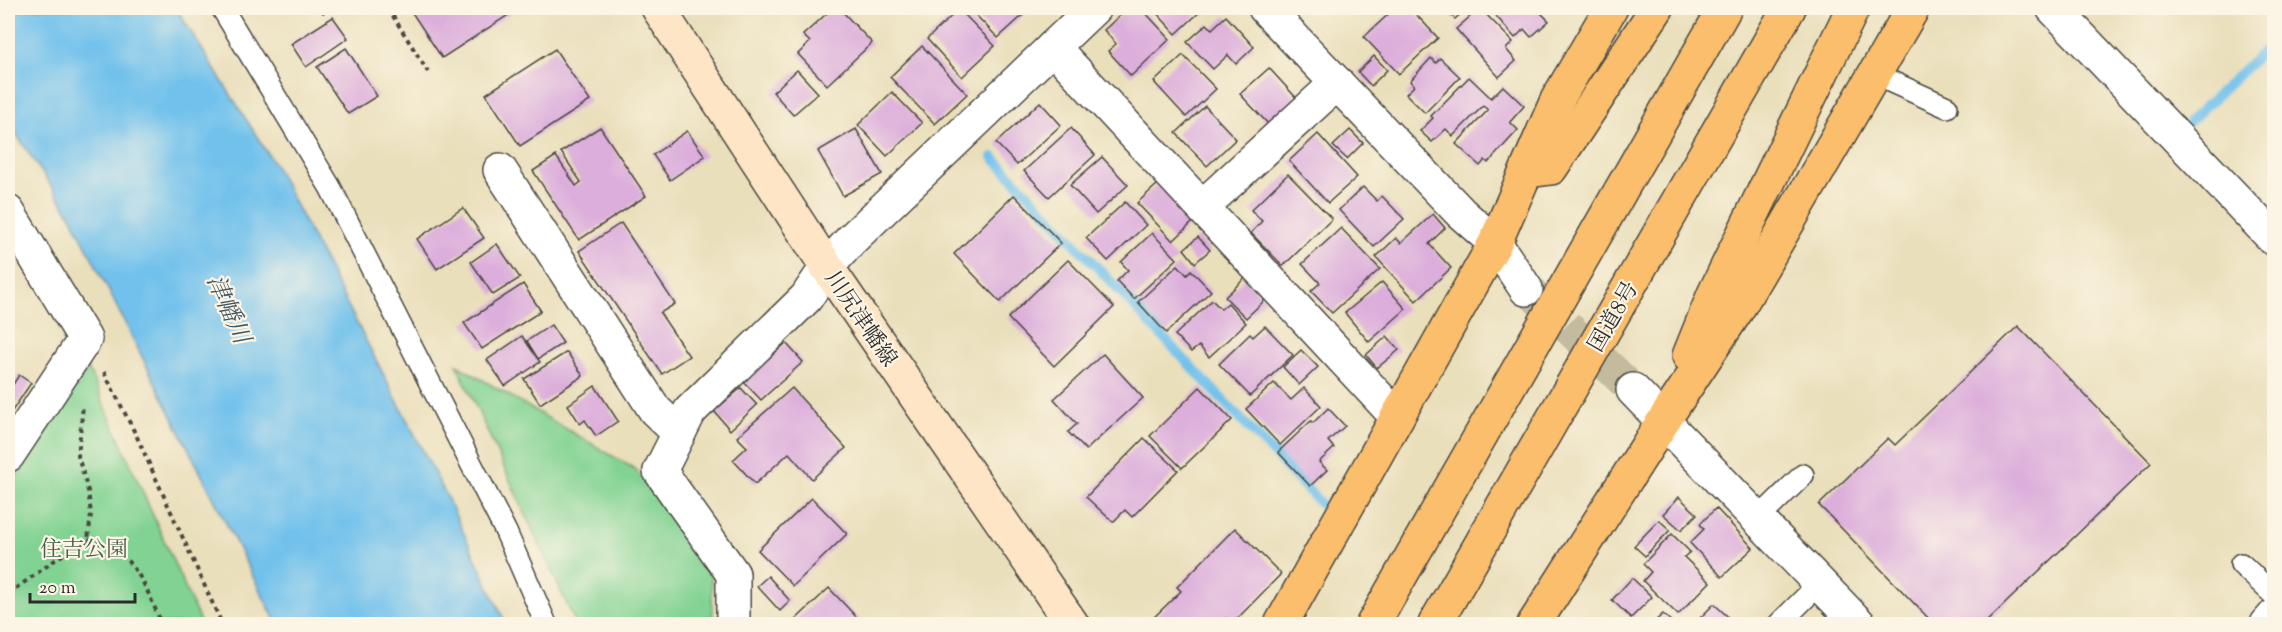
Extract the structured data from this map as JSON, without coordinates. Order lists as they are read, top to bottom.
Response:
{
  "streets": {
    "highway": ["国道8号"],
    "main road": ["川尻津幡線"]
  },
  "water": ["津幡川"],
  "parks": ["住吉公園"],
  "scale_bar": "20 m"
}
